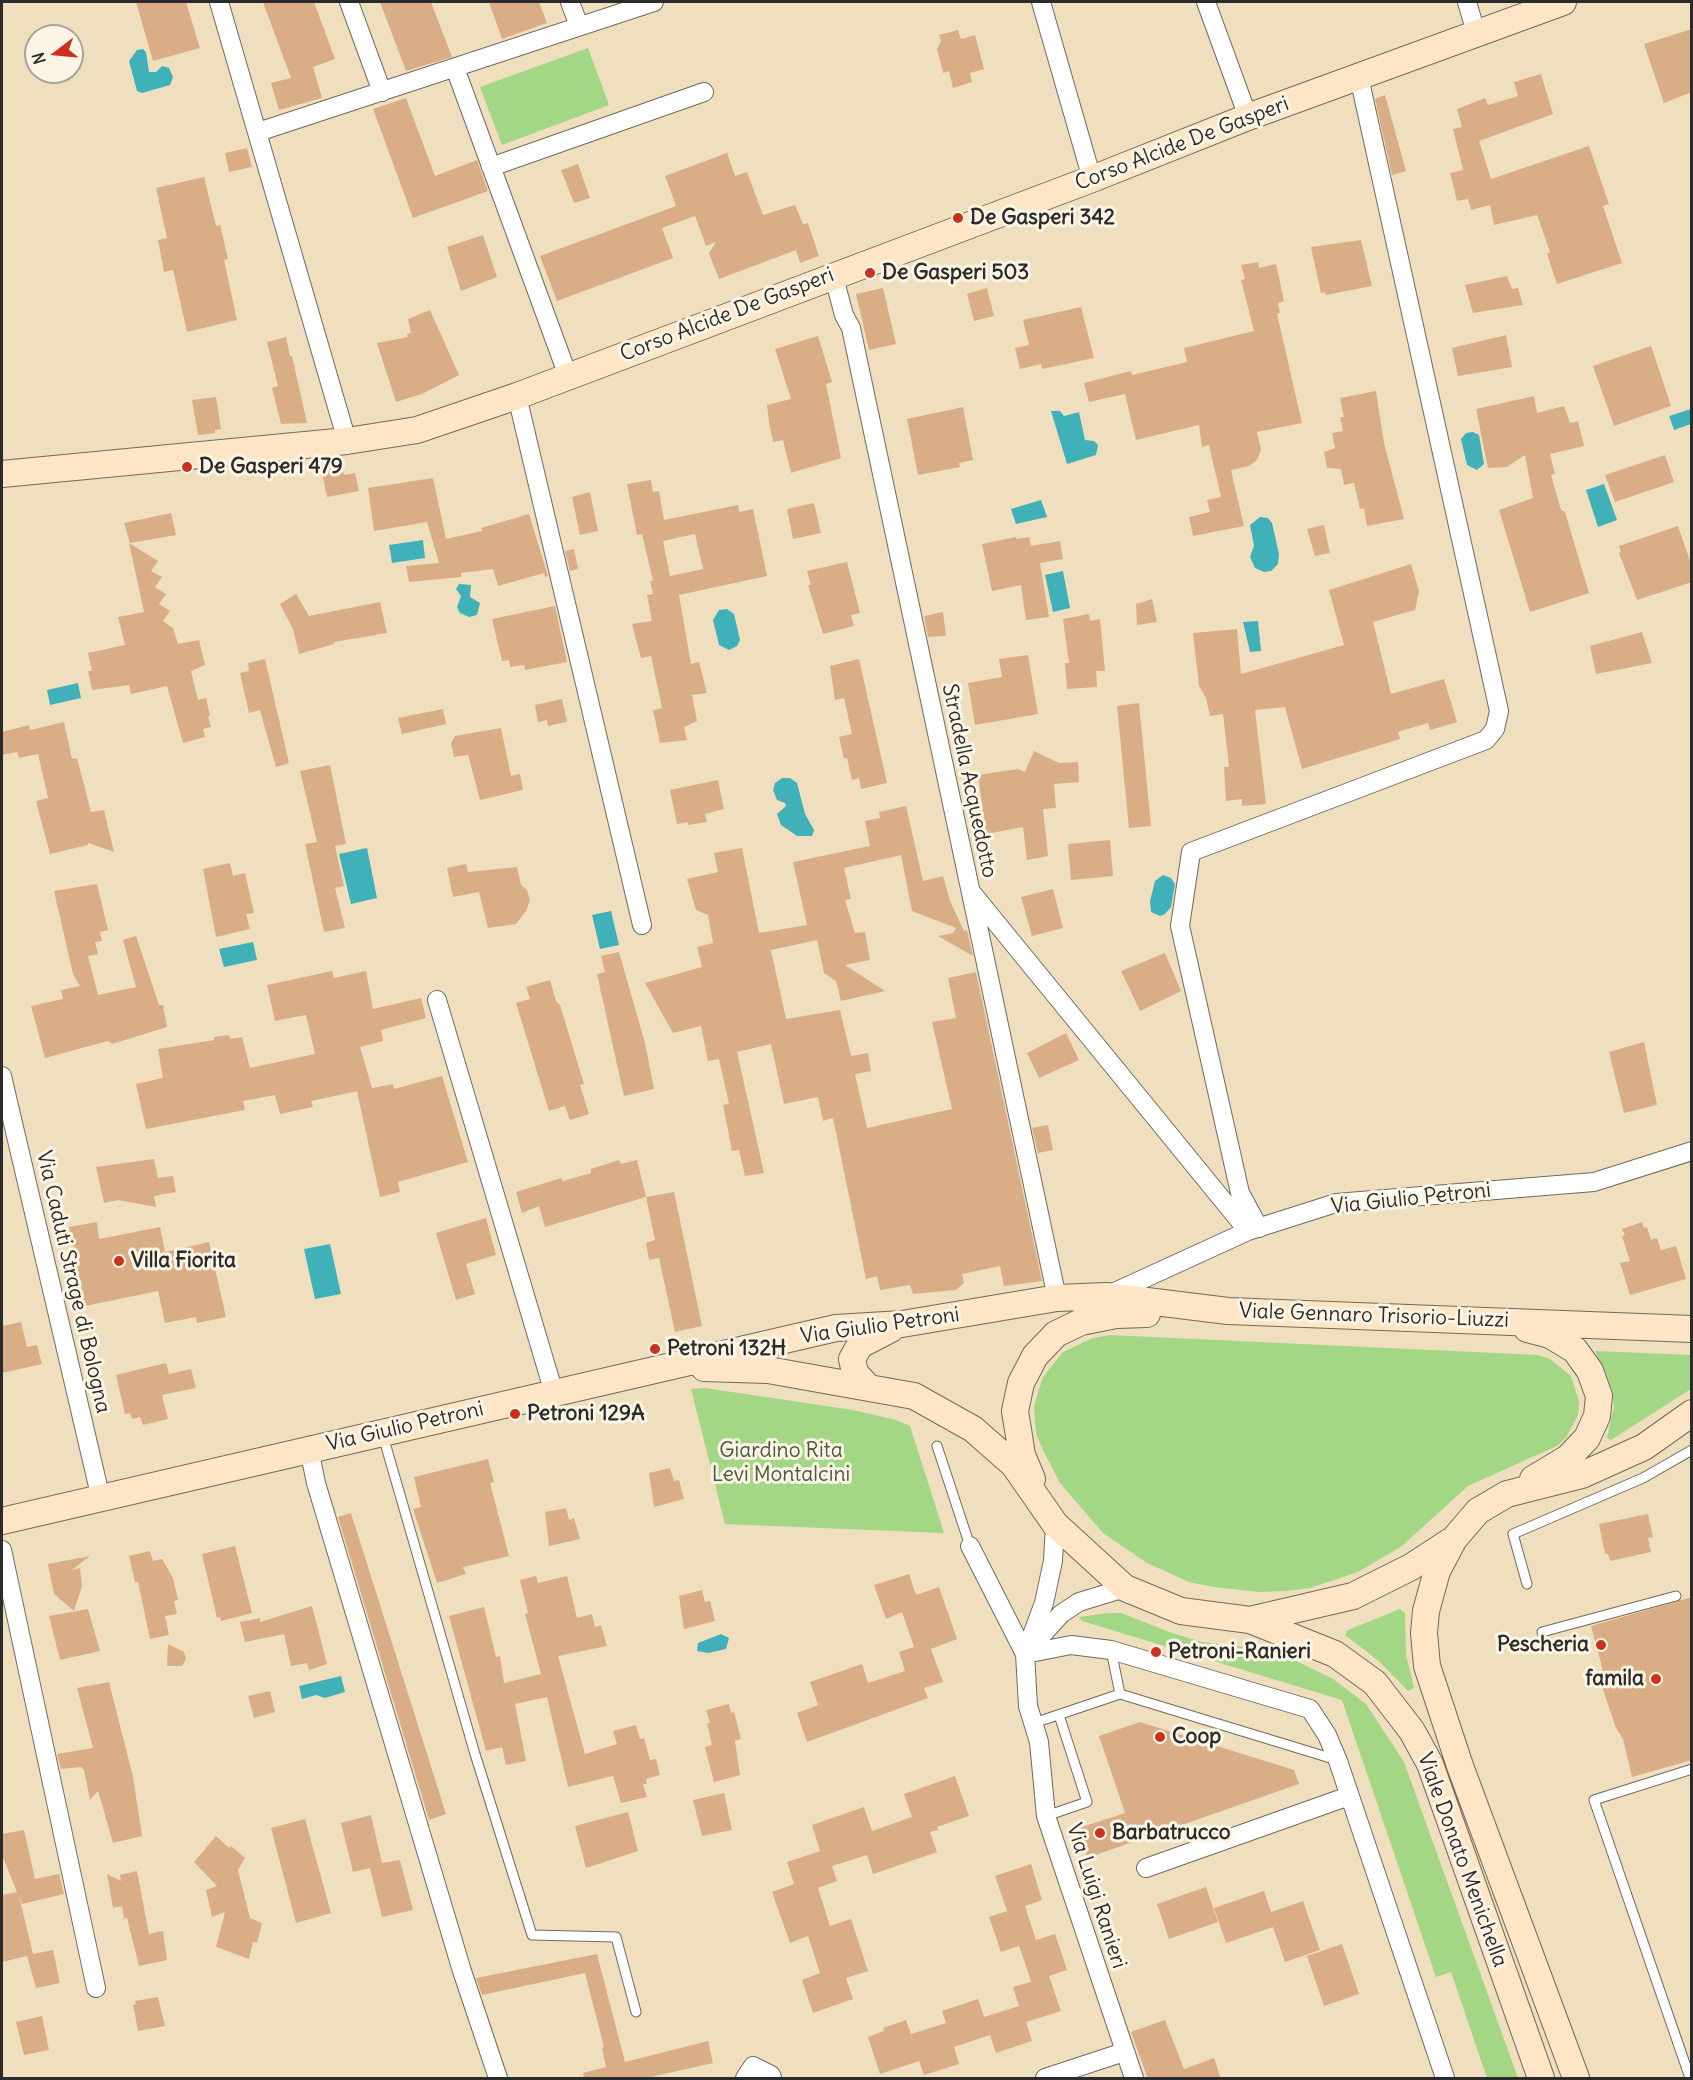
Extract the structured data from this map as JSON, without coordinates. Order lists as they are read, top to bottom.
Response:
{
  "streets": {
    "street": [
      "Corso Alcide De Gasperi",
      "Stradella Acquedotto",
      "Via Giulio Petroni",
      "Via Caduti Strage di Bologna",
      "Viale Gennaro Trisorio-Liuzzi",
      "Viale Donato Menichella",
      "Via Luigi Ranieri"
    ]
  },
  "crossings": [
    ["Corso Alcide De Gasperi", "Stradella Acquedotto"],
    ["Stradella Acquedotto", "Via Giulio Petroni"],
    ["Stradella Acquedotto", "Viale Gennaro Trisorio-Liuzzi"],
    ["Via Giulio Petroni", "Via Caduti Strage di Bologna"],
    ["Via Giulio Petroni", "Viale Gennaro Trisorio-Liuzzi"],
    ["Via Giulio Petroni", "Viale Donato Menichella"]
  ],
  "parks": ["Giardino Rita Levi Montalcini"],
  "places": [
    "De Gasperi 342",
    "De Gasperi 503",
    "De Gasperi 479",
    "Villa Fiorita",
    "Petroni 132H",
    "Petroni 129A",
    "Pescheria",
    "Petroni-Ranieri",
    "famila",
    "Coop",
    "Barbatrucco"
  ],
  "north": "left"
}
